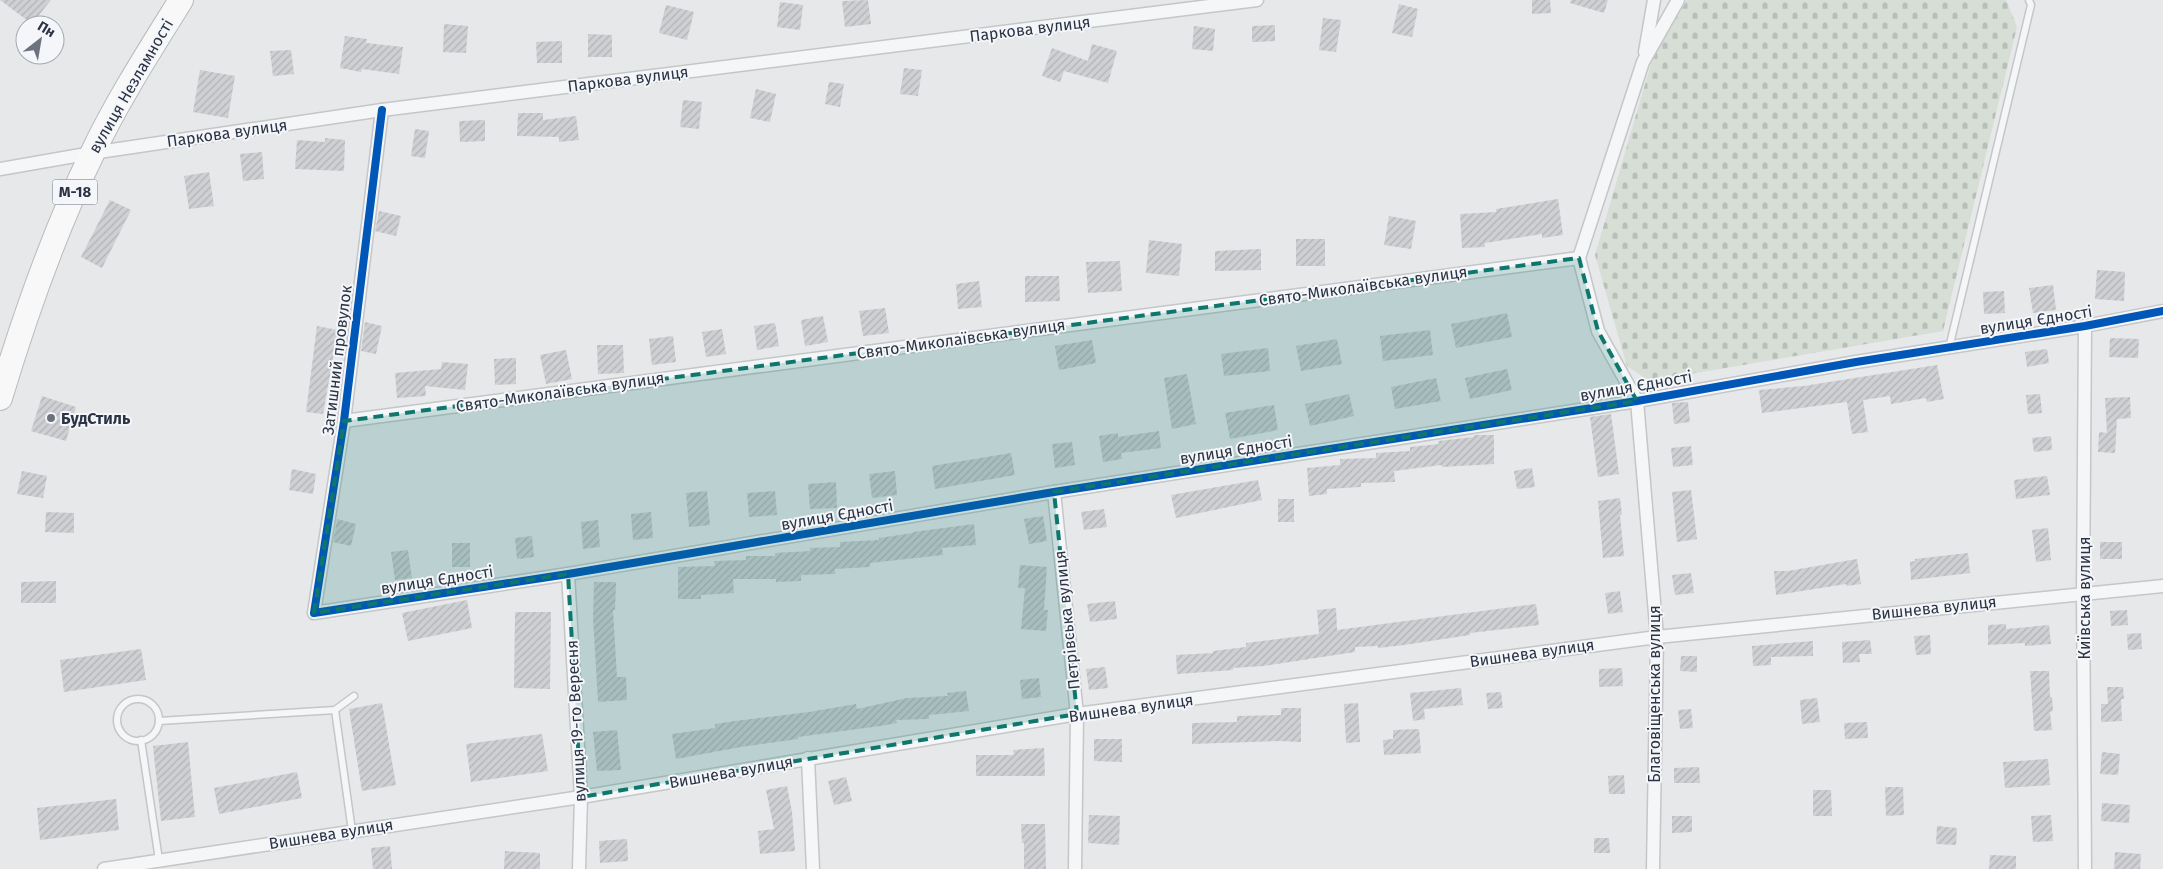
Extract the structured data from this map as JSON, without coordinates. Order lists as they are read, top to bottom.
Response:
{
  "streets": {
    "highway": ["вулиця Незламності", "М-18"],
    "street": [
      "Паркова вулиця",
      "Свято-Миколаївська вулиця",
      "вулиця Єдності",
      "Затишний провулок",
      "Київська вулиця",
      "Вишнева вулиця",
      "Петрівська вулиця",
      "Благовіщенська вулиця",
      "вулиця 19-го Вересня"
    ]
  },
  "crossings": [
    ["Паркова вулиця", "вулиця Незламності"],
    ["Паркова вулиця", "Затишний провулок"],
    ["Свято-Миколаївська вулиця", "Затишний провулок"],
    ["вулиця Єдності", "Затишний провулок"],
    ["вулиця Єдності", "Київська вулиця"],
    ["вулиця Єдності", "Петрівська вулиця"],
    ["вулиця Єдності", "Благовіщенська вулиця"],
    ["вулиця Єдності", "вулиця 19-го Вересня"],
    ["Київська вулиця", "Вишнева вулиця"],
    ["Вишнева вулиця", "Петрівська вулиця"],
    ["Вишнева вулиця", "Благовіщенська вулиця"],
    ["Вишнева вулиця", "вулиця 19-го Вересня"]
  ],
  "places": ["БудСтиль"],
  "north": "top right"
}
